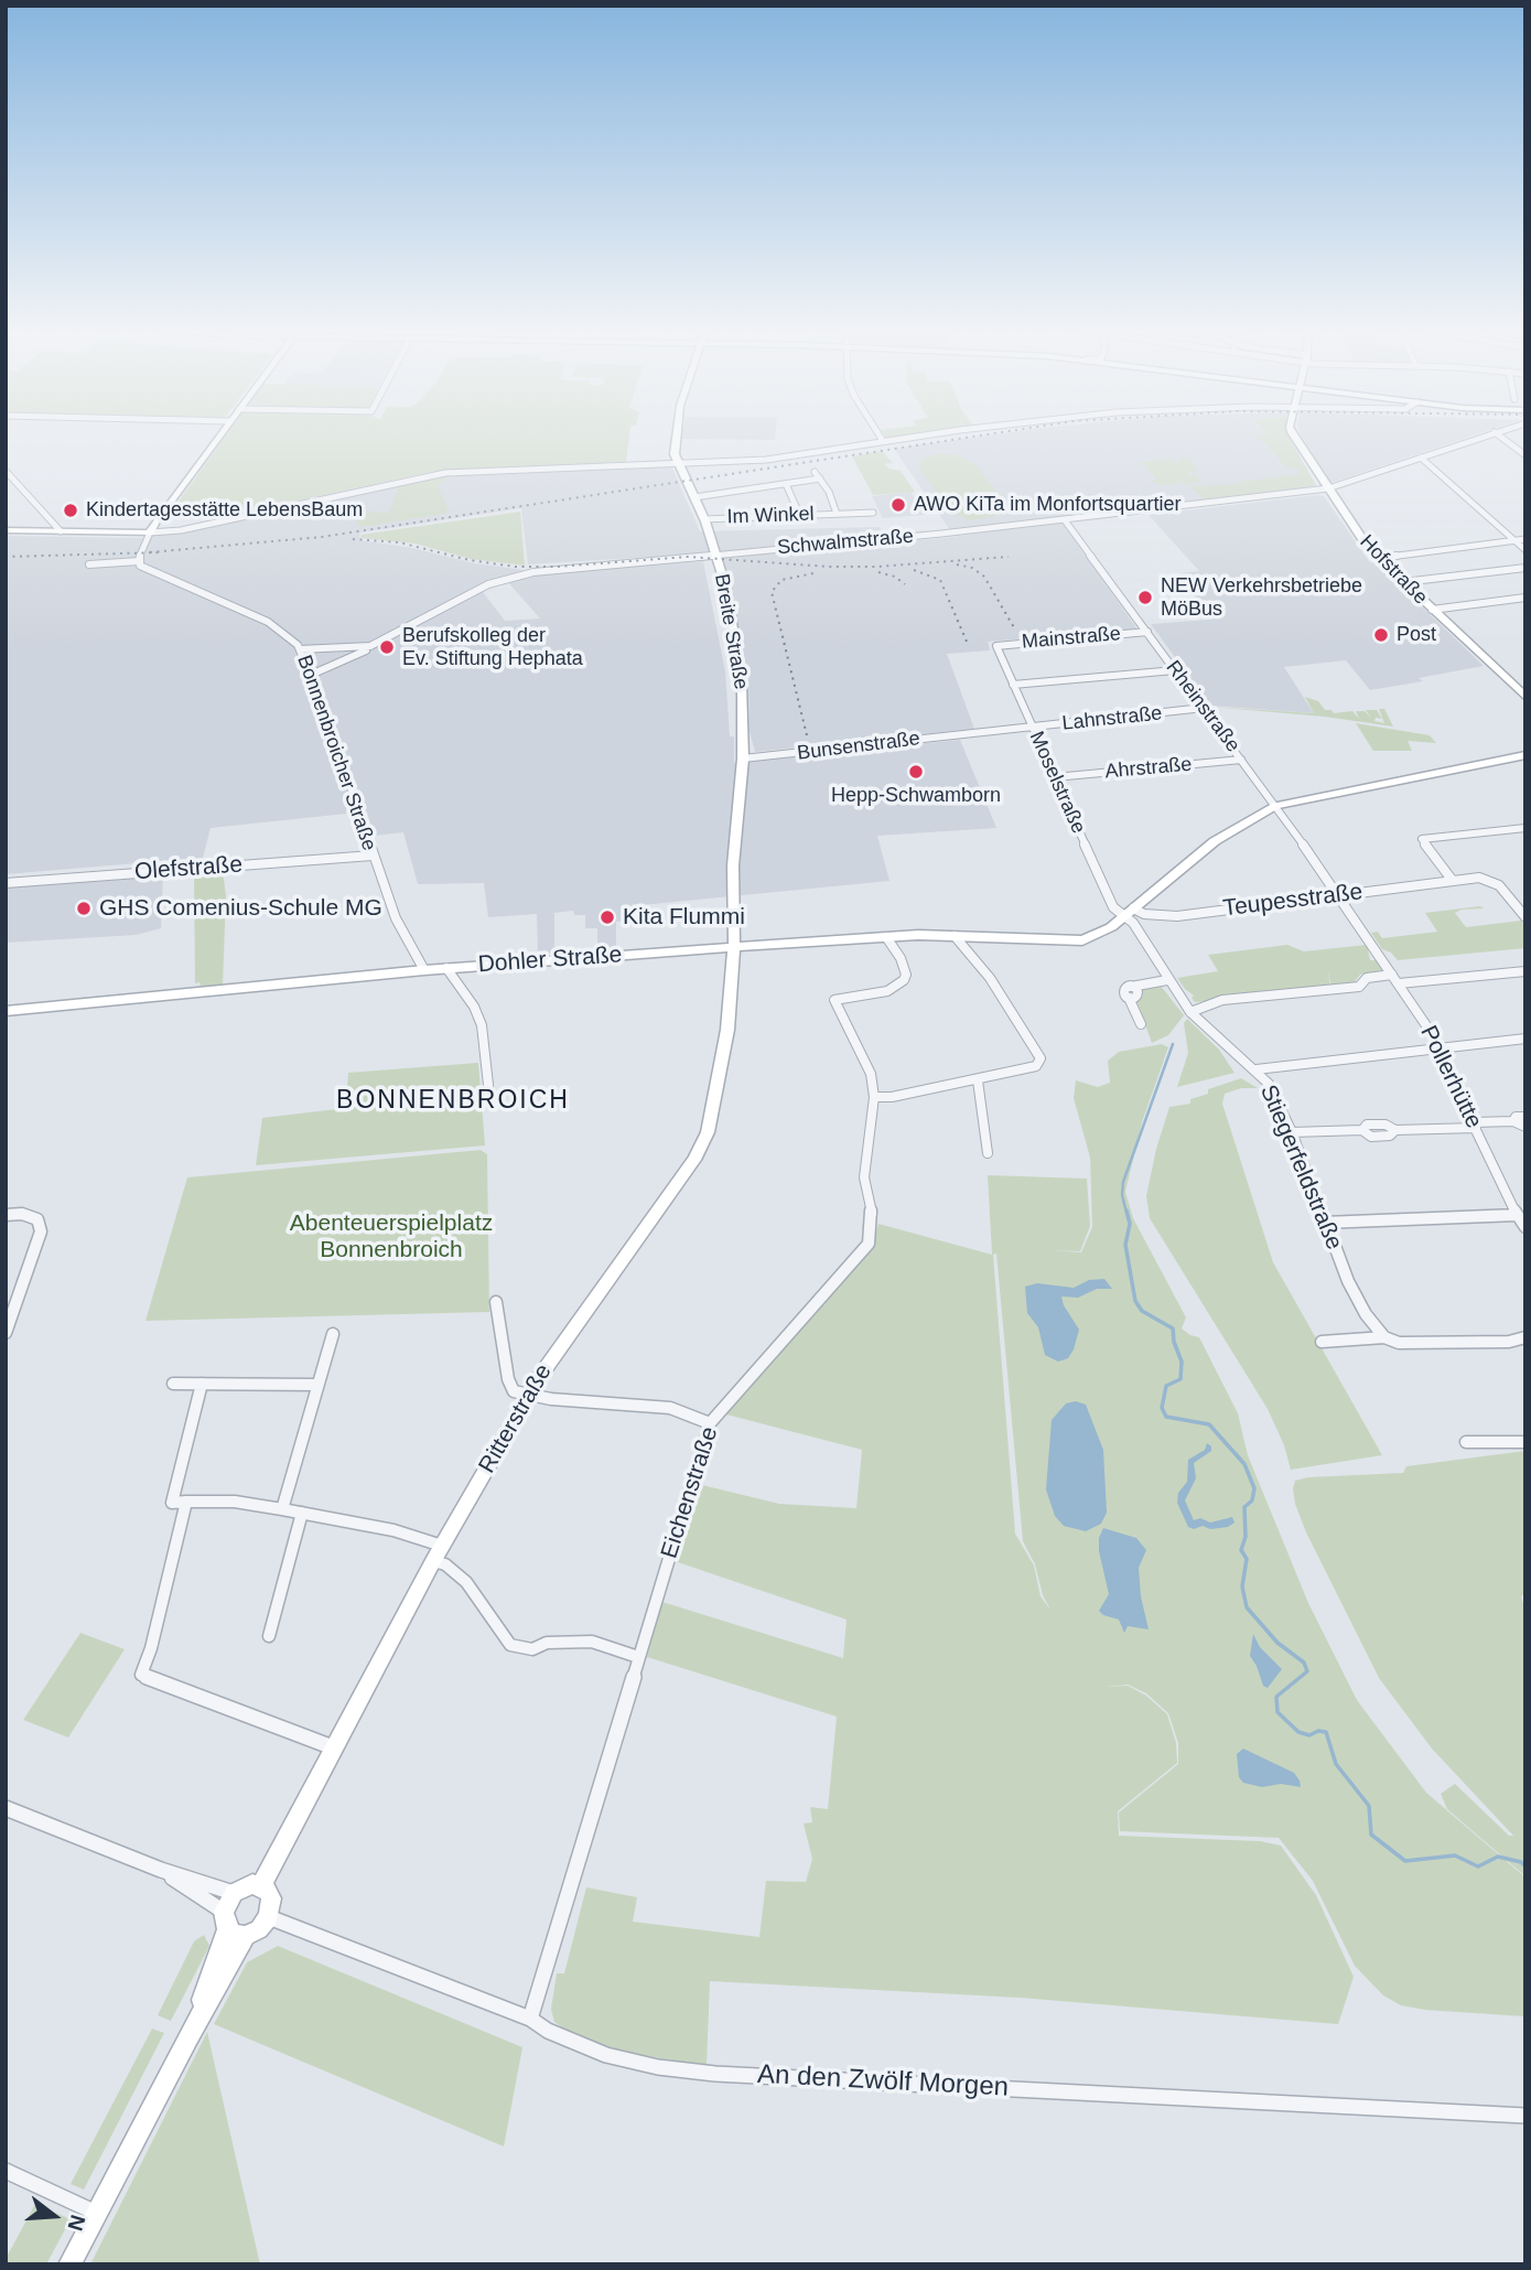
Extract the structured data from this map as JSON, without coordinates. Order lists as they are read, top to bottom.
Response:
{
  "streets": {
    "main road": [
      "Hofstraße",
      "Breite Straße",
      "Dohler Straße",
      "Ritterstraße"
    ],
    "street": [
      "Im Winkel",
      "Schwalmstraße",
      "Mainstraße",
      "Rheinstraße",
      "Lahnstraße",
      "Bunsenstraße",
      "Bonnenbroicher Straße",
      "Ahrstraße",
      "Moselstraße",
      "Olefstraße",
      "Teupesstraße",
      "Pollerhütte",
      "Stiegerfeldstraße",
      "Eichenstraße",
      "An den Zwölf Morgen"
    ]
  },
  "crossings": [
    ["Im Winkel", "Breite Straße"],
    ["Schwalmstraße", "Hofstraße"],
    ["Schwalmstraße", "Breite Straße"],
    ["Schwalmstraße", "Rheinstraße"],
    ["Schwalmstraße", "Bonnenbroicher Straße"],
    ["Breite Straße", "Bunsenstraße"],
    ["Breite Straße", "Dohler Straße"],
    ["Breite Straße", "Ritterstraße"],
    ["Mainstraße", "Rheinstraße"],
    ["Mainstraße", "Moselstraße"],
    ["Rheinstraße", "Lahnstraße"],
    ["Rheinstraße", "Ahrstraße"],
    ["Rheinstraße", "Teupesstraße"],
    ["Rheinstraße", "Pollerhütte"],
    ["Lahnstraße", "Bunsenstraße"],
    ["Lahnstraße", "Moselstraße"],
    ["Bonnenbroicher Straße", "Olefstraße"],
    ["Bonnenbroicher Straße", "Dohler Straße"],
    ["Ahrstraße", "Moselstraße"],
    ["Moselstraße", "Teupesstraße"],
    ["Moselstraße", "Dohler Straße"],
    ["Moselstraße", "Stiegerfeldstraße"],
    ["Teupesstraße", "Dohler Straße"],
    ["Teupesstraße", "Pollerhütte"],
    ["Teupesstraße", "Stiegerfeldstraße"],
    ["Dohler Straße", "Stiegerfeldstraße"],
    ["Dohler Straße", "Ritterstraße"],
    ["Dohler Straße", "Eichenstraße"],
    ["Ritterstraße", "An den Zwölf Morgen"],
    ["Eichenstraße", "An den Zwölf Morgen"]
  ],
  "districts": ["BONNENBROICH"],
  "parks": ["Abenteuerspielplatz Bonnenbroich"],
  "places": [
    "AWO KiTa im Monfortsquartier",
    "Kindertagesstätte LebensBaum",
    "NEW Verkehrsbetriebe MöBus",
    "Post",
    "Berufskolleg der Ev. Stiftung Hephata",
    "Hepp-Schwamborn",
    "GHS Comenius-Schule MG",
    "Kita Flummi"
  ],
  "north": "right"
}
